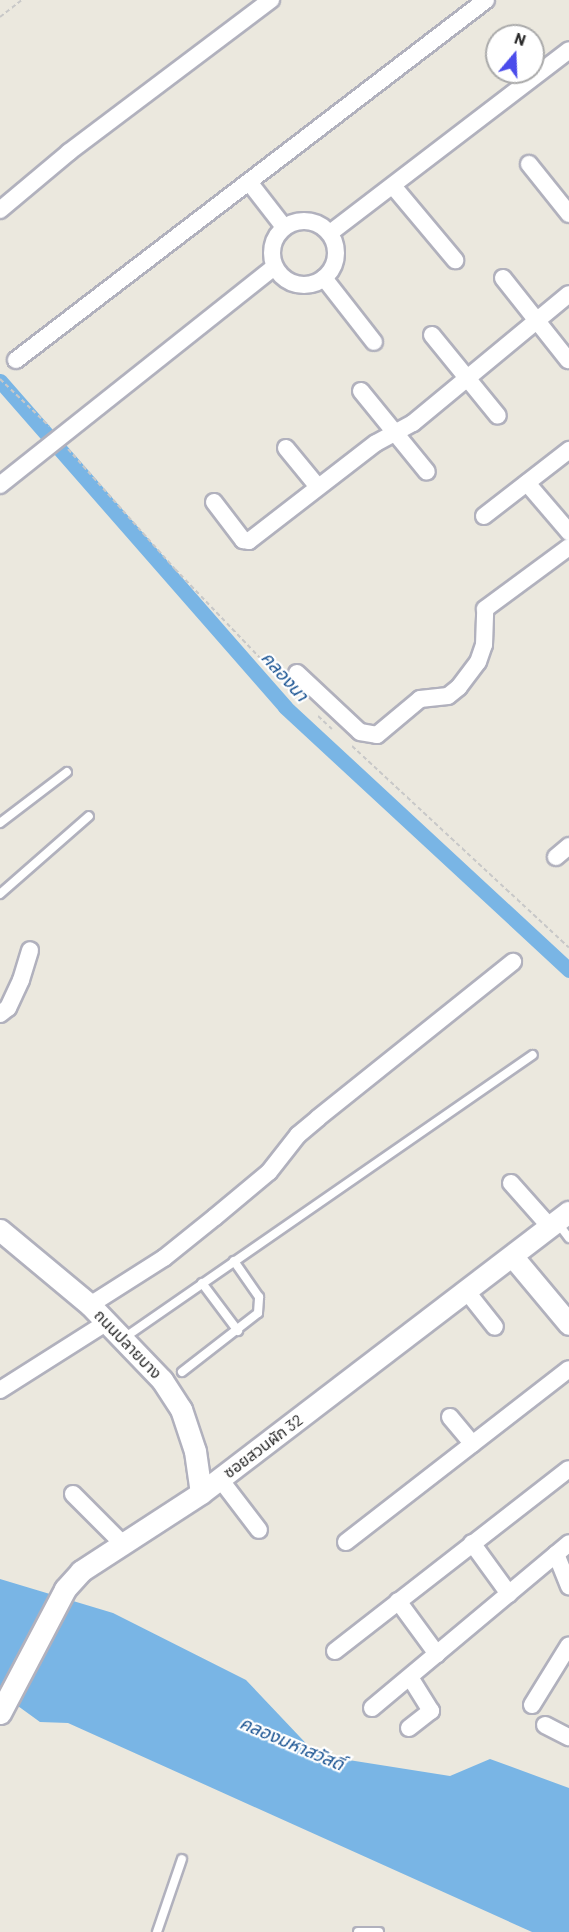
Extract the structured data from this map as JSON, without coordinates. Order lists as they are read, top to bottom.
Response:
{
  "streets": {
    "street": ["ถนนปลายบาง", "ซอยสวนผัก 32"]
  },
  "crossings": [
    ["ถนนปลายบาง", "ซอยสวนผัก 32"]
  ],
  "water": ["คลองนา", "คลองมหาสวัสดิ์"],
  "north": "top"
}
